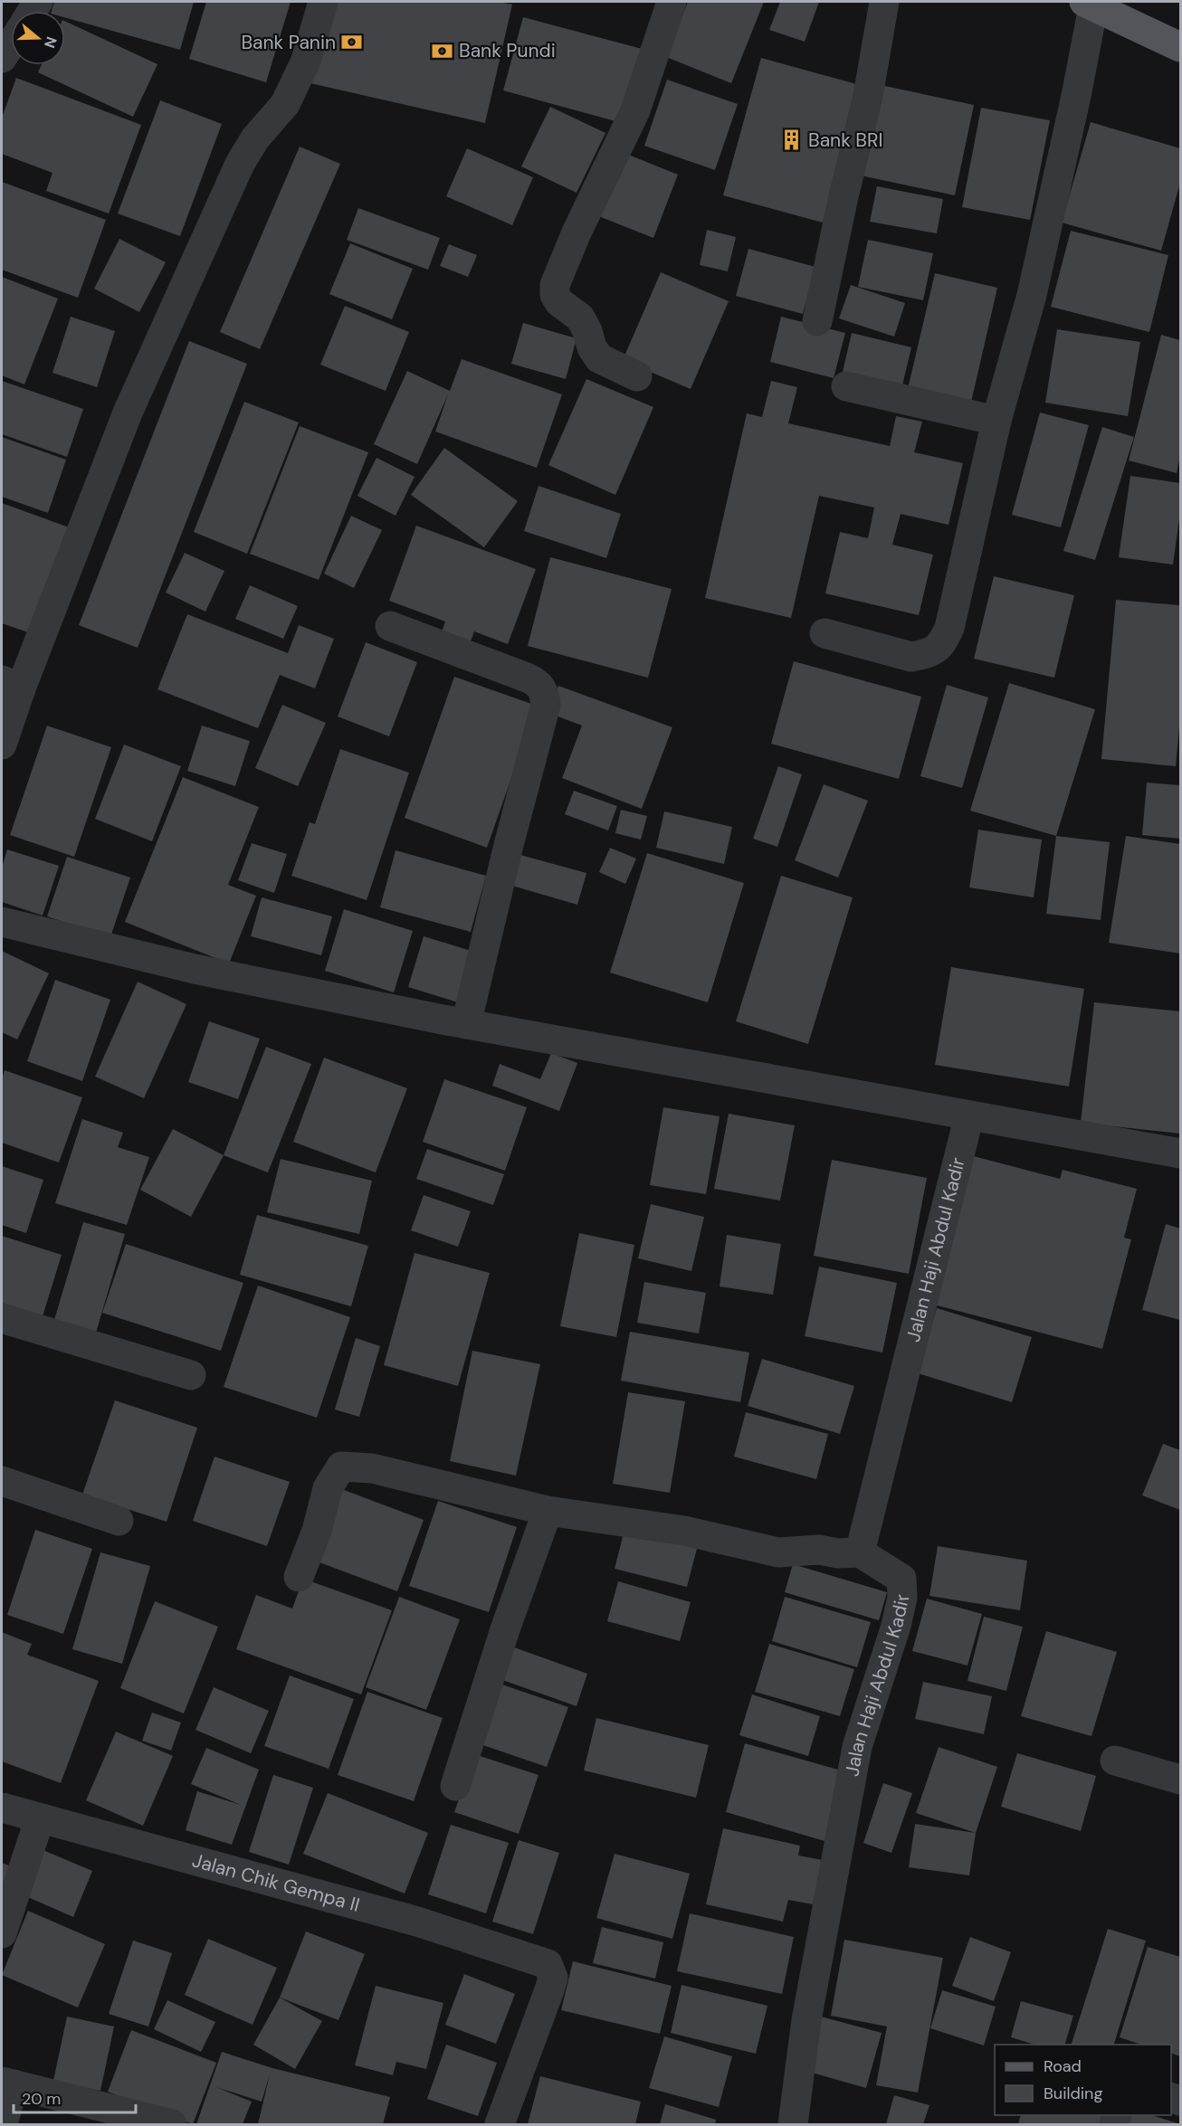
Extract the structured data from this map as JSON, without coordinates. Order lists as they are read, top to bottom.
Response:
{
  "streets": {
    "street": ["Jalan Haji Abdul Kadir", "Jalan Chik Gempa II"]
  },
  "places": {
    "bank": ["Bank Panin", "Bank Pundi"],
    "building": ["Bank BRI"]
  },
  "legend": ["Road", "Building"],
  "scale_bar": "20 m",
  "north": "right"
}
